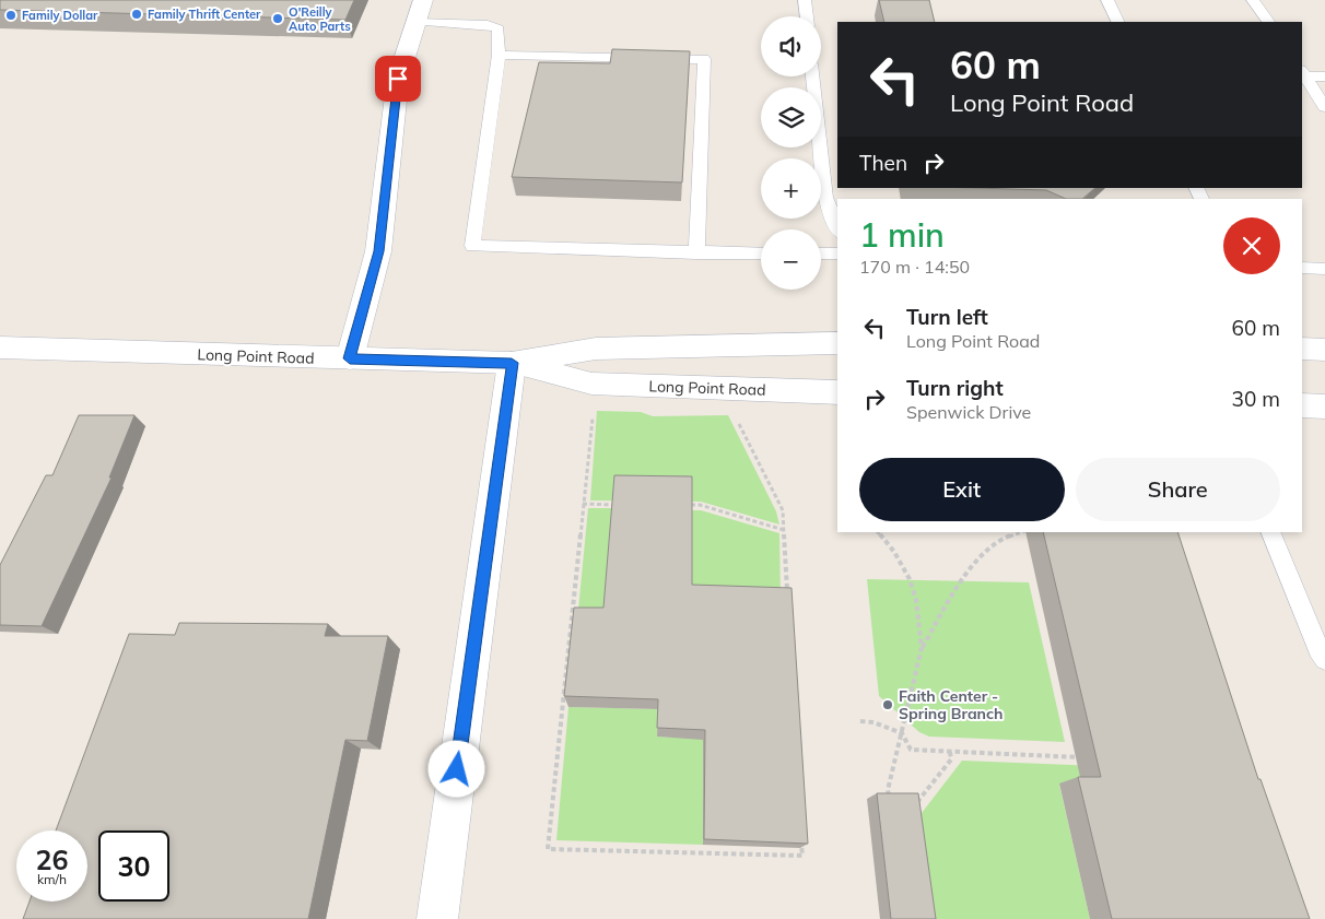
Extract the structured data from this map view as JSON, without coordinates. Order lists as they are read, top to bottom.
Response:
{
  "streets": {
    "main road": ["Long Point Road"]
  },
  "places": [
    "Family Thrift Center",
    "Family Dollar",
    "O'Reilly Auto Parts",
    "Faith Center - Spring Branch"
  ],
  "page": {
    "map_buttons": ["+", "−"],
    "turn": ["60 m", "Long Point Road"],
    "then": "Then",
    "heading": ["1 min", "170 m · 14:50"],
    "list": [
      {
        "name": "Turn left",
        "note": "Long Point Road",
        "value": "60 m"
      },
      {
        "name": "Turn right",
        "note": "Spenwick Drive",
        "value": "30 m"
      }
    ],
    "buttons": ["Exit", "Share"],
    "speed": "26 km/h",
    "limit": "30"
  }
}
